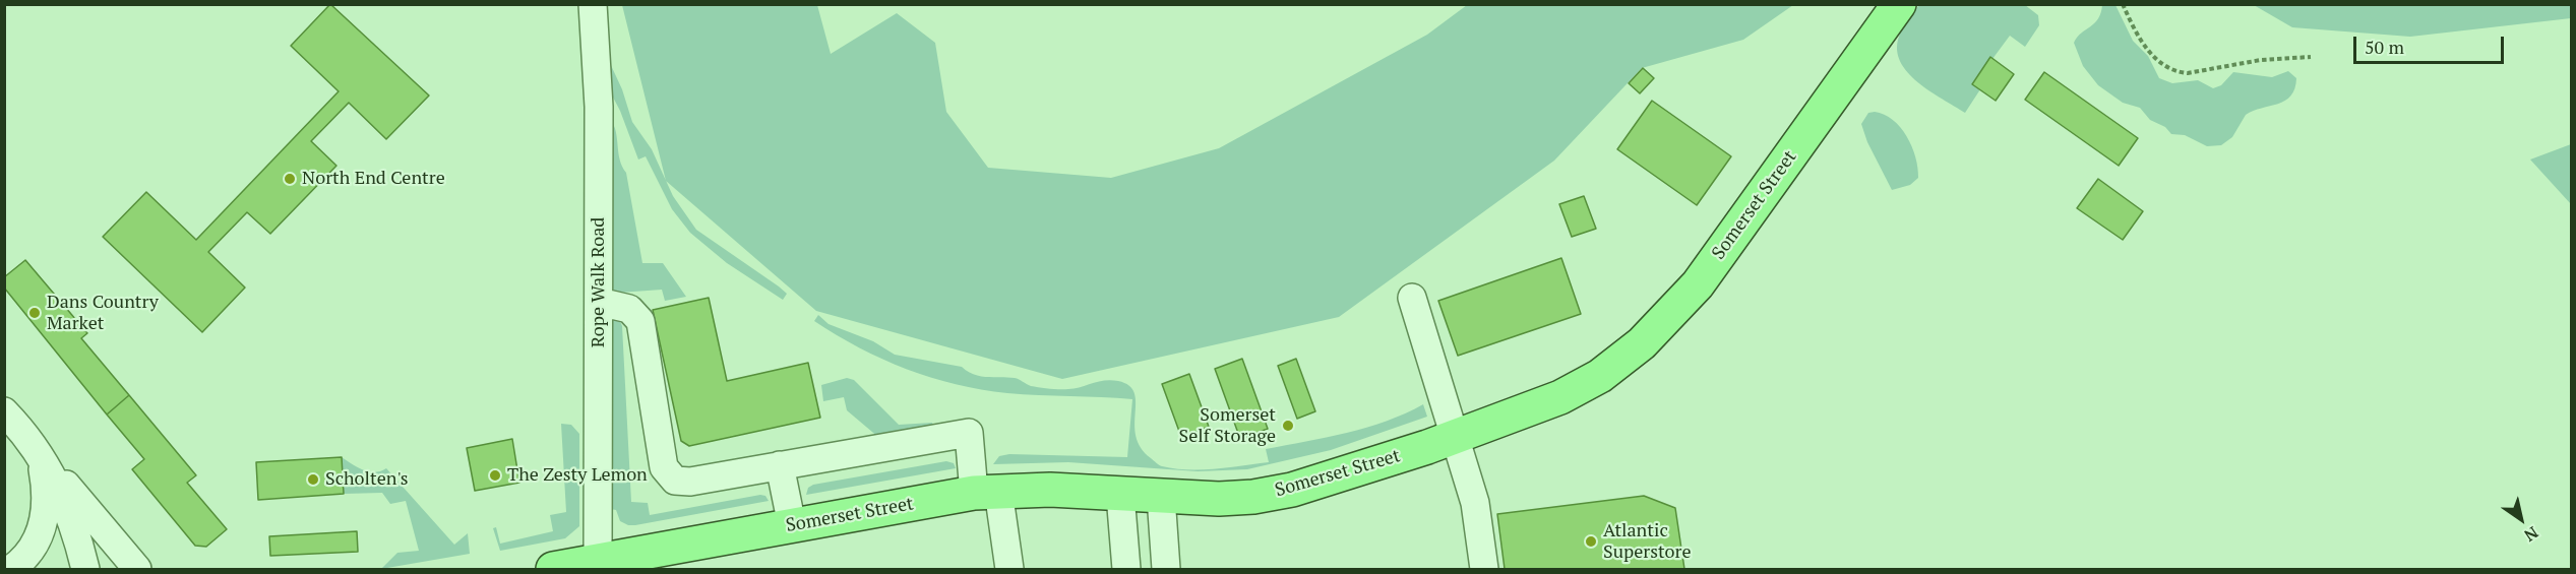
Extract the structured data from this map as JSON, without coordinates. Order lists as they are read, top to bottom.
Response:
{
  "streets": {
    "main road": ["Somerset Street"],
    "street": ["Rope Walk Road"]
  },
  "crossings": [
    ["Somerset Street", "Rope Walk Road"]
  ],
  "places": [
    "North End Centre",
    "Dans Country Market",
    "Somerset Self Storage",
    "The Zesty Lemon",
    "Scholten's",
    "Atlantic Superstore"
  ],
  "scale_bar": "50 m",
  "north": "bottom right"
}
